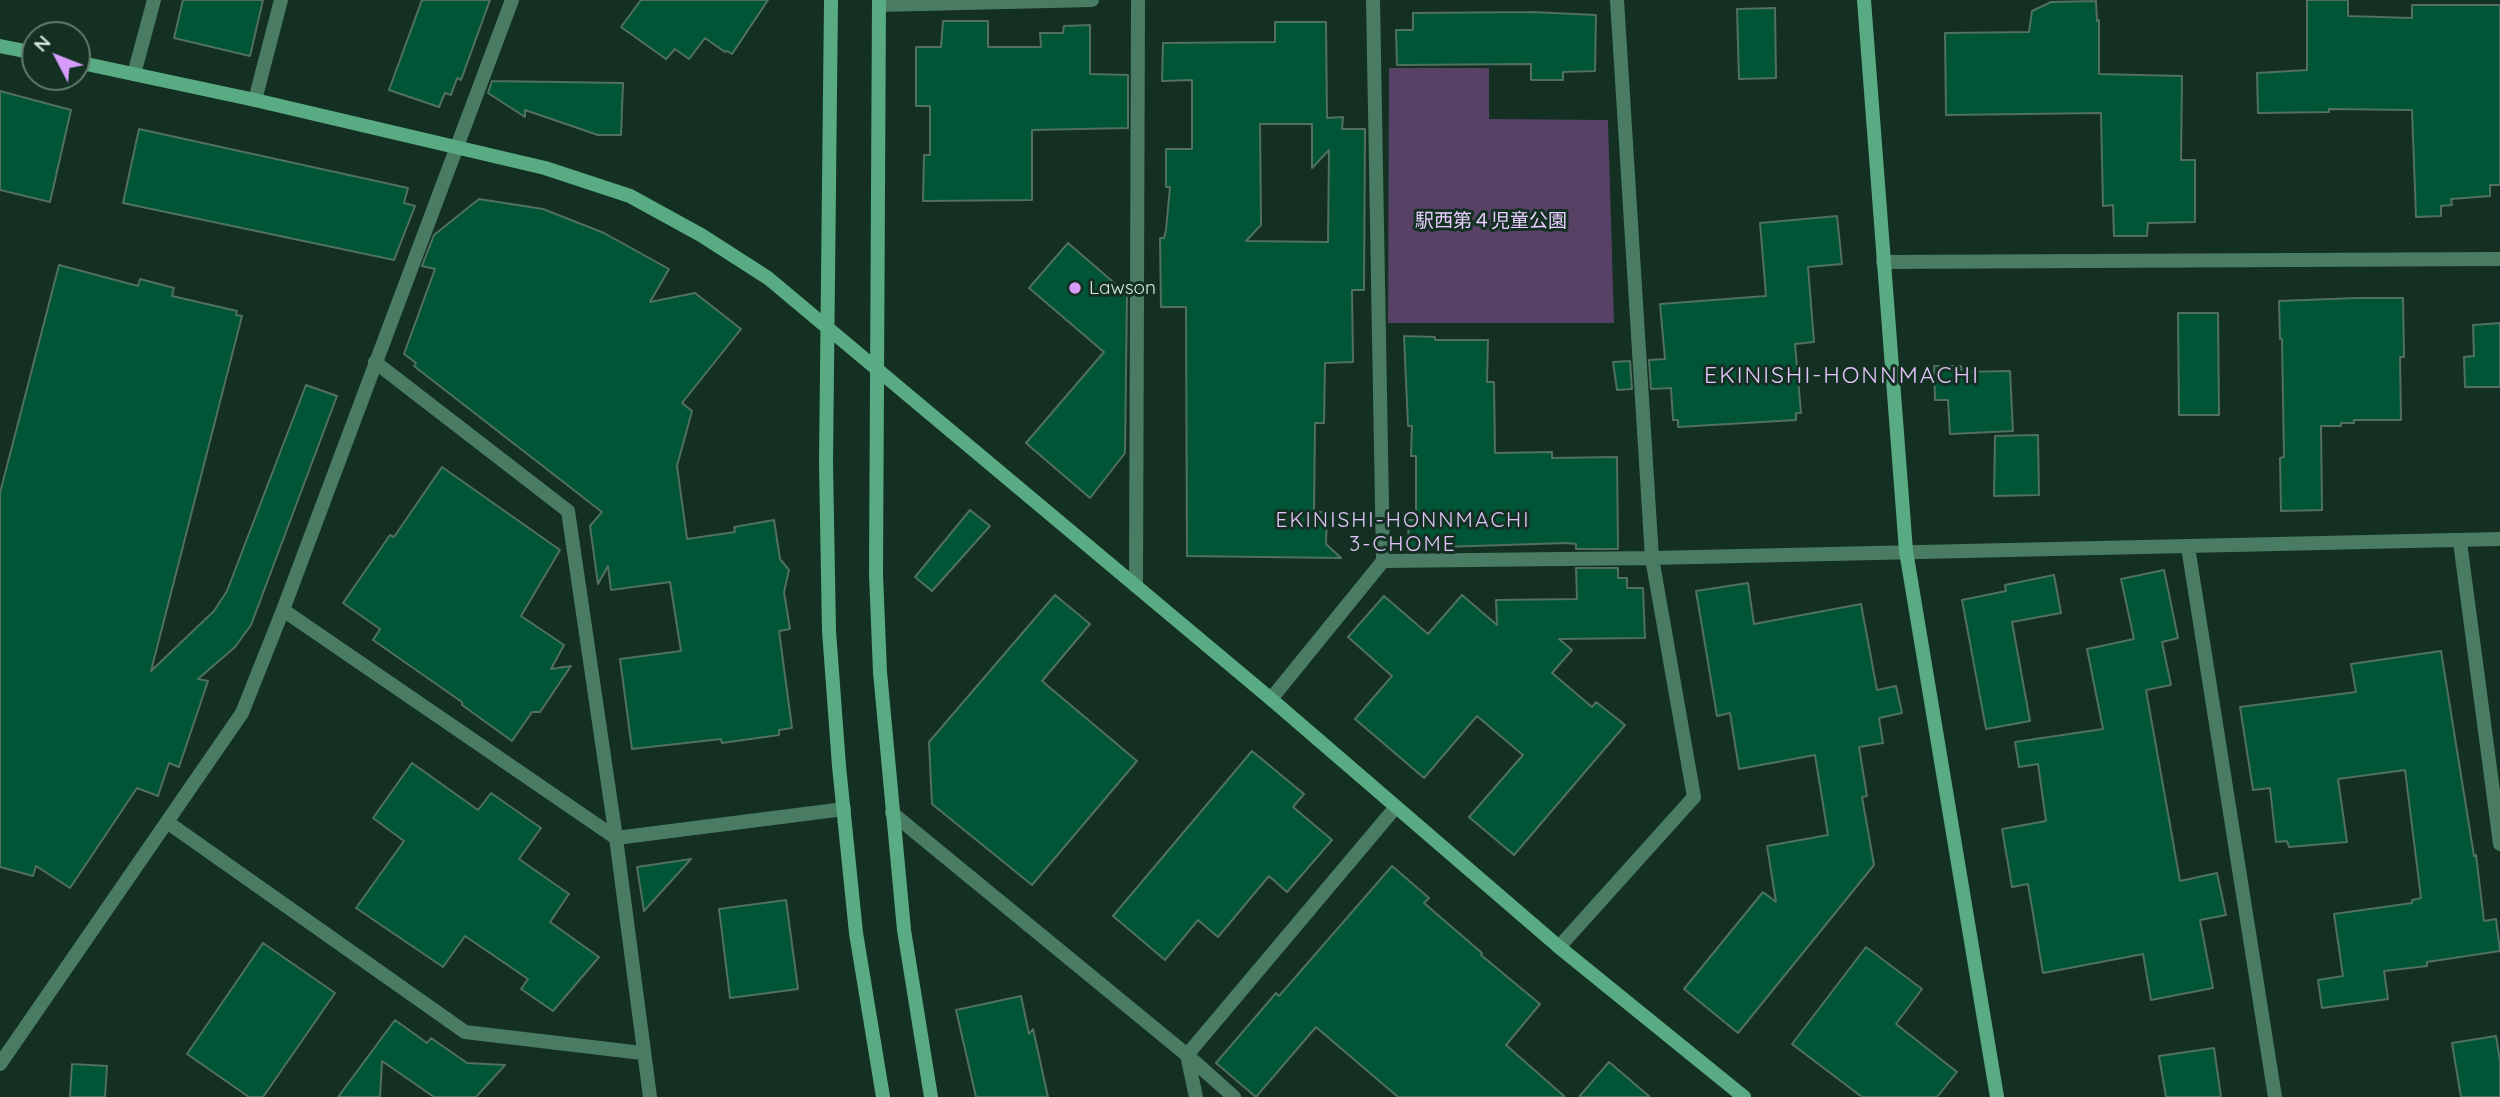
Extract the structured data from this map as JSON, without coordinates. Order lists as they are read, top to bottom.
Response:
{
  "districts": ["EKINISHI-HONNMACHI", "EKINISHI-HONNMACHI 3-CHOME"],
  "parks": ["駅西第４児童公園"],
  "places": ["Lawson"],
  "north": "top left"
}
